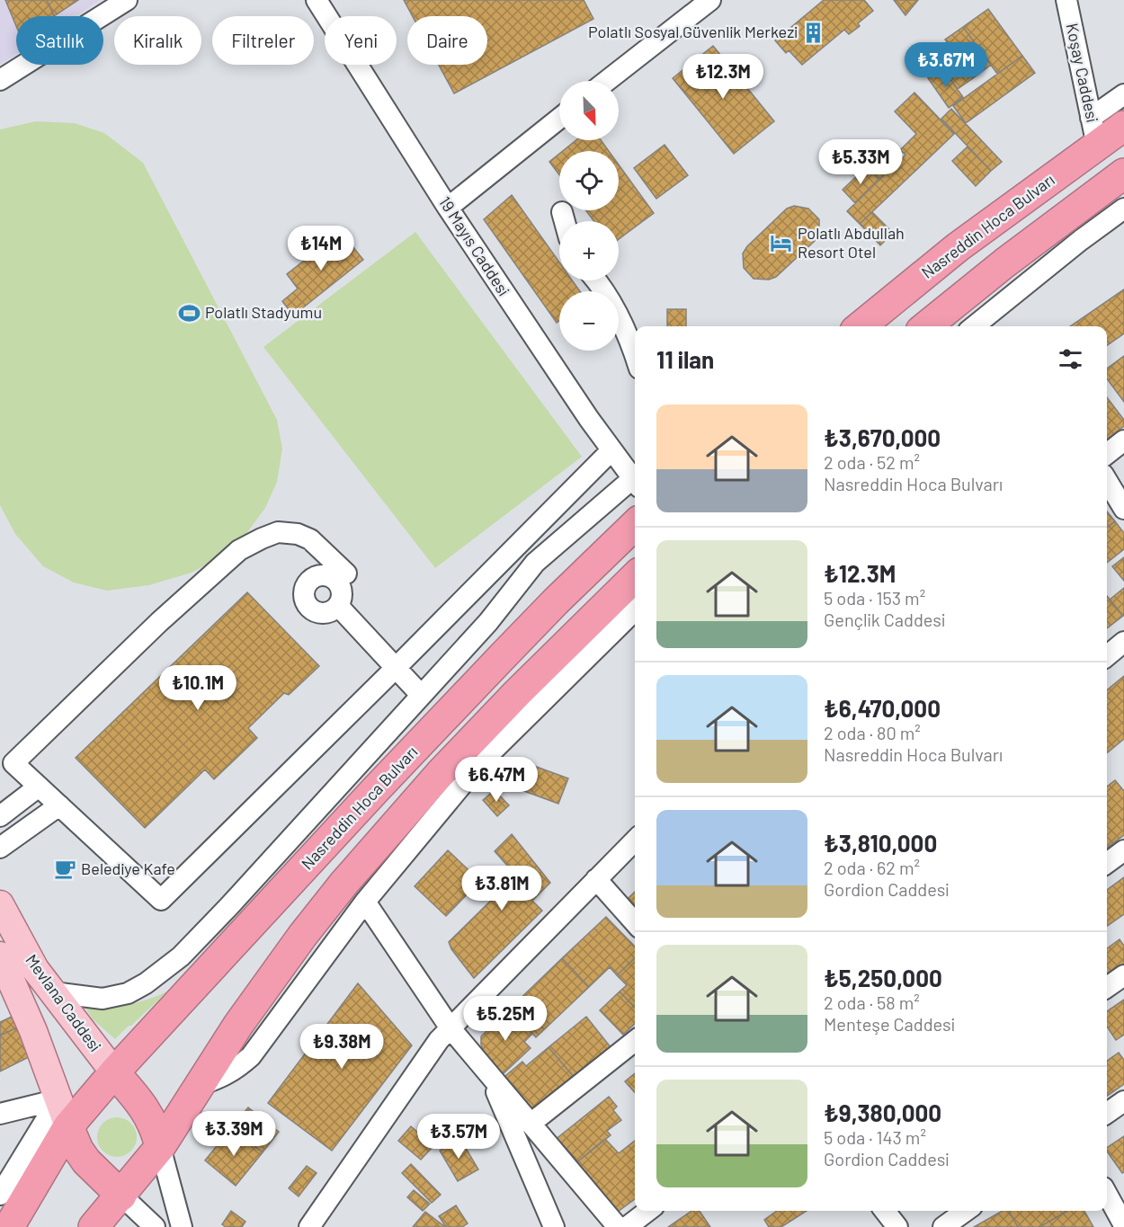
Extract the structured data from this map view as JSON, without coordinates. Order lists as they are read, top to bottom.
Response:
{
  "streets": {
    "highway": ["Nasreddin Hoca Bulvarı"],
    "main road": ["Mevlana Caddesi"],
    "street": ["Koşay Caddesi", "19 Mayıs Caddesi"]
  },
  "crossings": [
    ["Koşay Caddesi", "Nasreddin Hoca Bulvarı"],
    ["Nasreddin Hoca Bulvarı", "Mevlana Caddesi"]
  ],
  "places": {
    "building": ["Polatlı Sosyal Güvenlik Merkezi"],
    "hotel": ["Polatlı Abdullah Resort Otel"],
    "sports": ["Polatlı Stadyumu"],
    "cafe": ["Belediye Kafe"]
  },
  "north": "bottom right",
  "page": {
    "chip": [
      "Satılık",
      "Kiralık",
      "Filtreler",
      "Yeni",
      "Daire"
    ],
    "price": [
      "₺3.67M",
      "₺12.3M",
      "₺5.33M",
      "₺14M",
      "₺10.1M",
      "₺6.47M",
      "₺3.81M",
      "₺5.25M",
      "₺9.38M",
      "₺3.39M",
      "₺3.57M"
    ],
    "map_buttons": ["+", "−"],
    "heading": "11 ilan",
    "list": [
      {
        "name": "₺3,670,000",
        "note": "2 oda · 52 m² · Nasreddin Hoca Bulvarı"
      },
      {
        "name": "₺12.3M",
        "note": "5 oda · 153 m² · Gençlik Caddesi"
      },
      {
        "name": "₺6,470,000",
        "note": "2 oda · 80 m² · Nasreddin Hoca Bulvarı"
      },
      {
        "name": "₺3,810,000",
        "note": "2 oda · 62 m² · Gordion Caddesi"
      },
      {
        "name": "₺5,250,000",
        "note": "2 oda · 58 m² · Menteşe Caddesi"
      },
      {
        "name": "₺9,380,000",
        "note": "5 oda · 143 m² · Gordion Caddesi"
      }
    ]
  }
}
